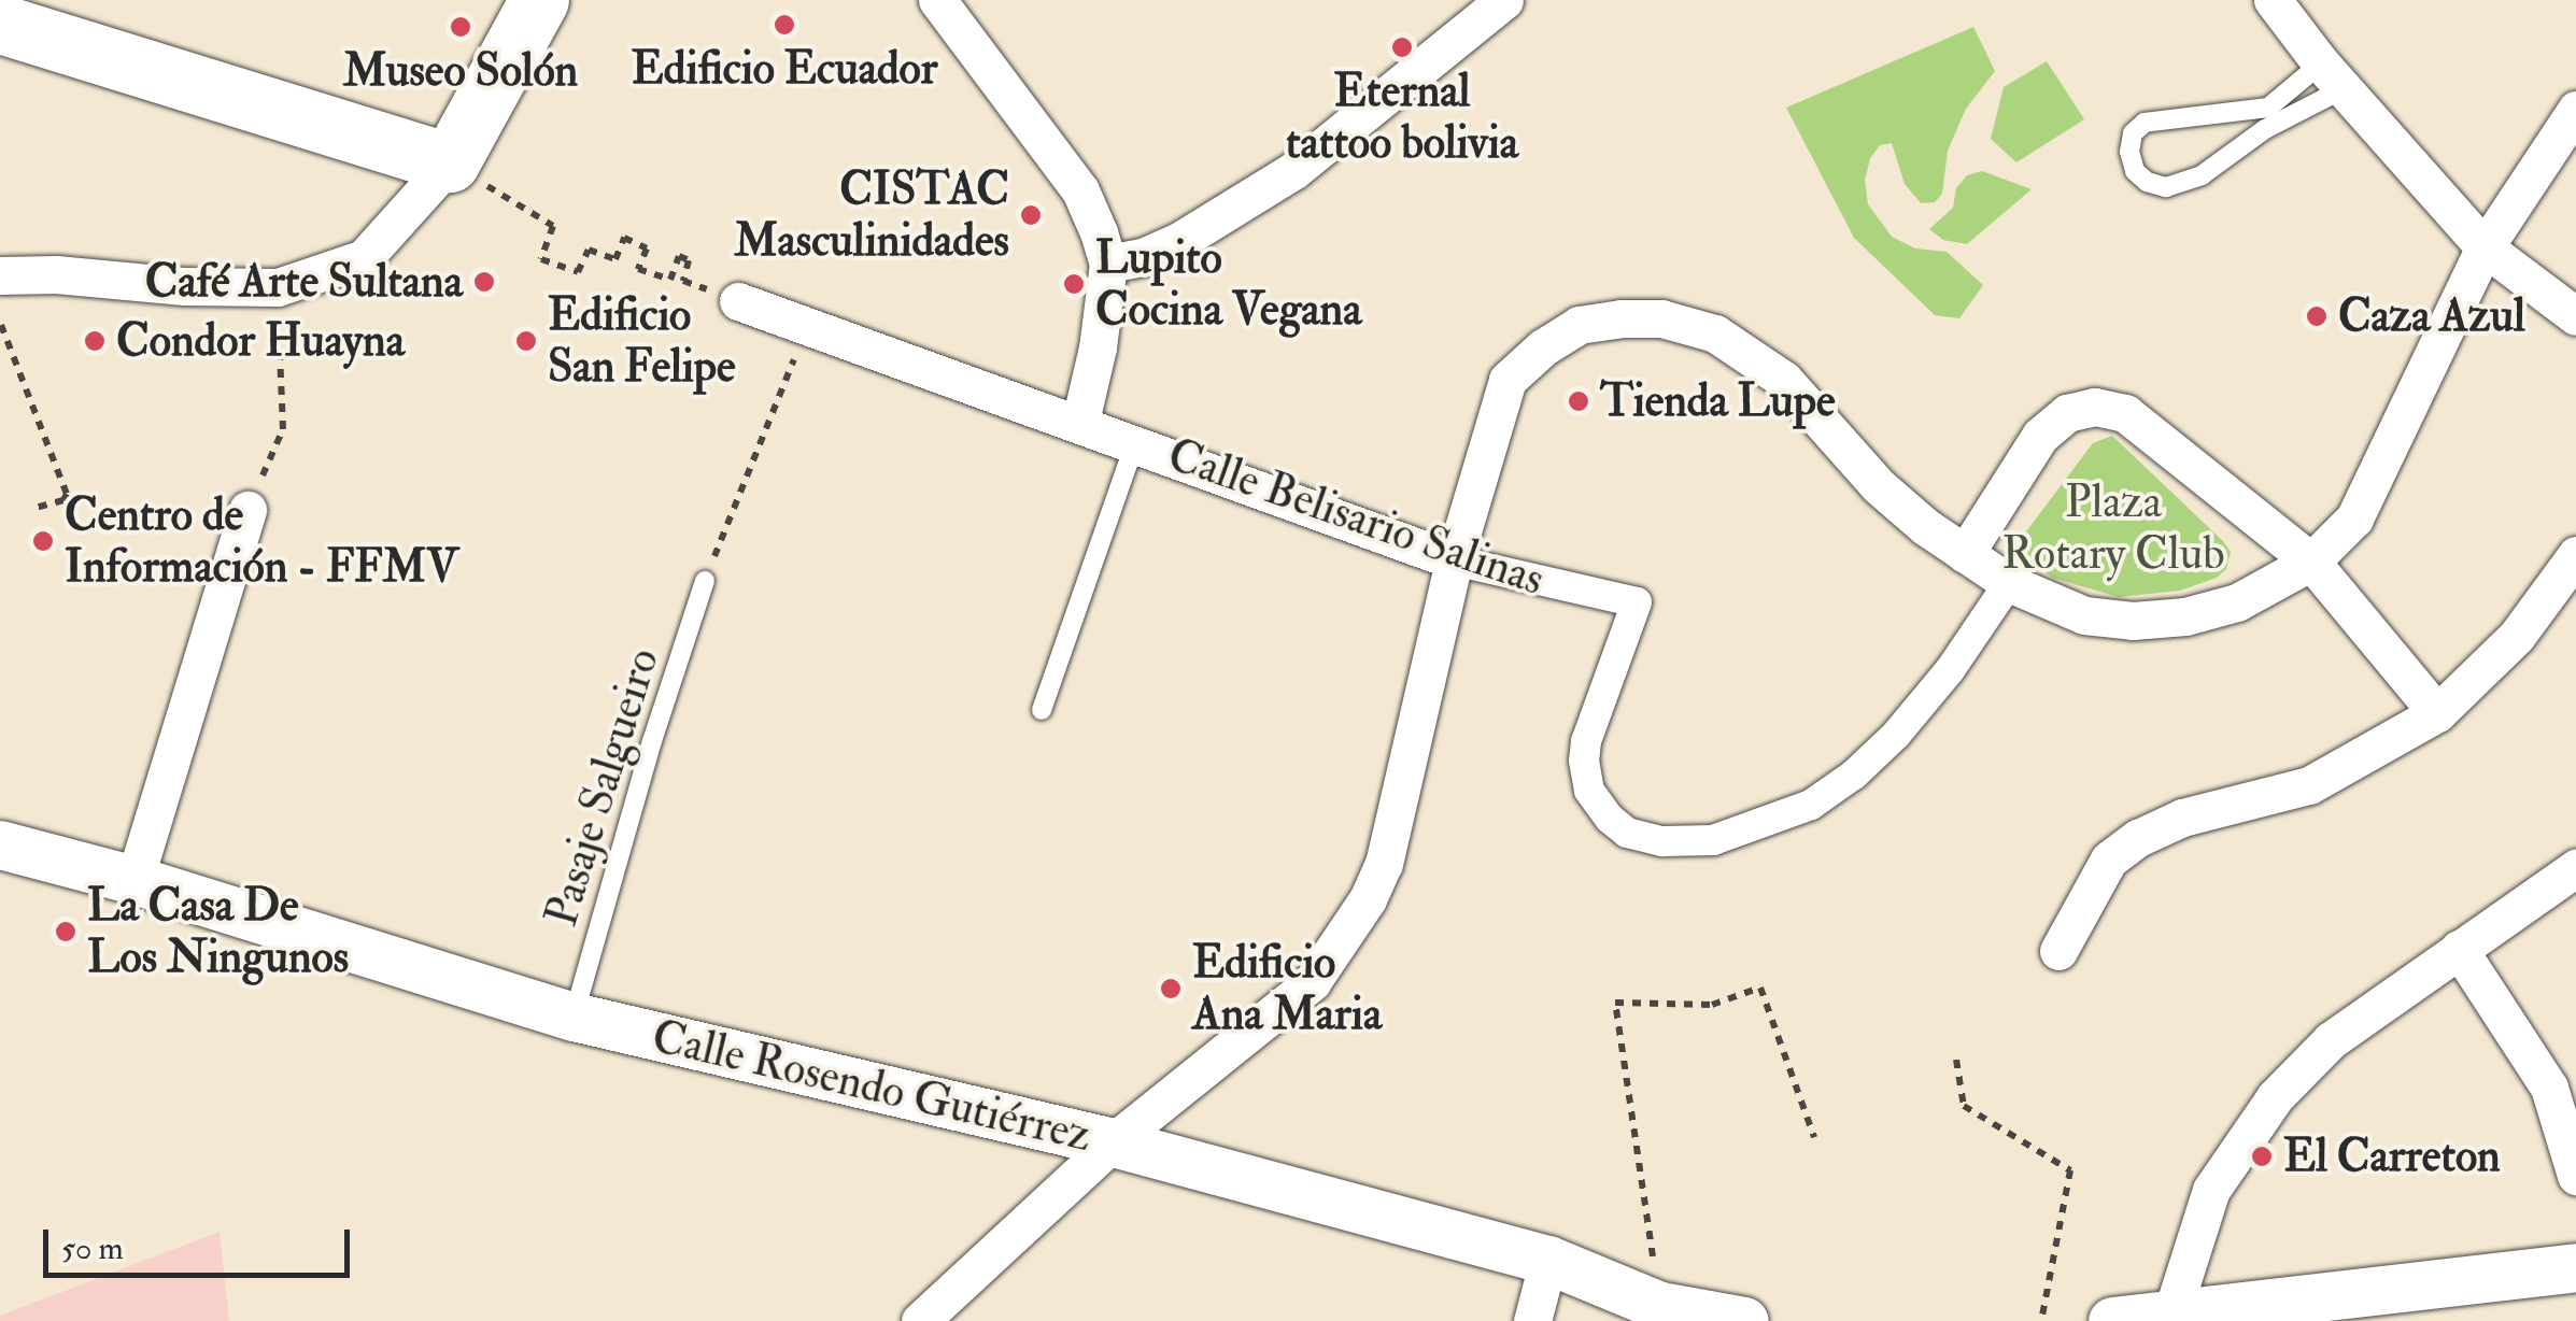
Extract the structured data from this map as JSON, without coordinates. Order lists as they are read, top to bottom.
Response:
{
  "streets": {
    "street": ["Calle Belisario Salinas", "Calle Rosendo Gutiérrez"],
    "lane": ["Pasaje Salgueiro"]
  },
  "crossings": [
    ["Pasaje Salgueiro", "Calle Rosendo Gutiérrez"]
  ],
  "parks": ["Plaza Rotary Club"],
  "places": [
    "Edificio Ecuador",
    "Museo Solón",
    "Eternal tattoo bolivia",
    "CISTAC Masculinidades",
    "Café Arte Sultana",
    "Lupito Cocina Vegana",
    "Caza Azul",
    "Condor Huayna",
    "Edificio San Felipe",
    "Tienda Lupe",
    "Centro de Información - FFMV",
    "La Casa De Los Ningunos",
    "Edificio Ana Maria",
    "El Carreton"
  ],
  "scale_bar": "50 m"
}
